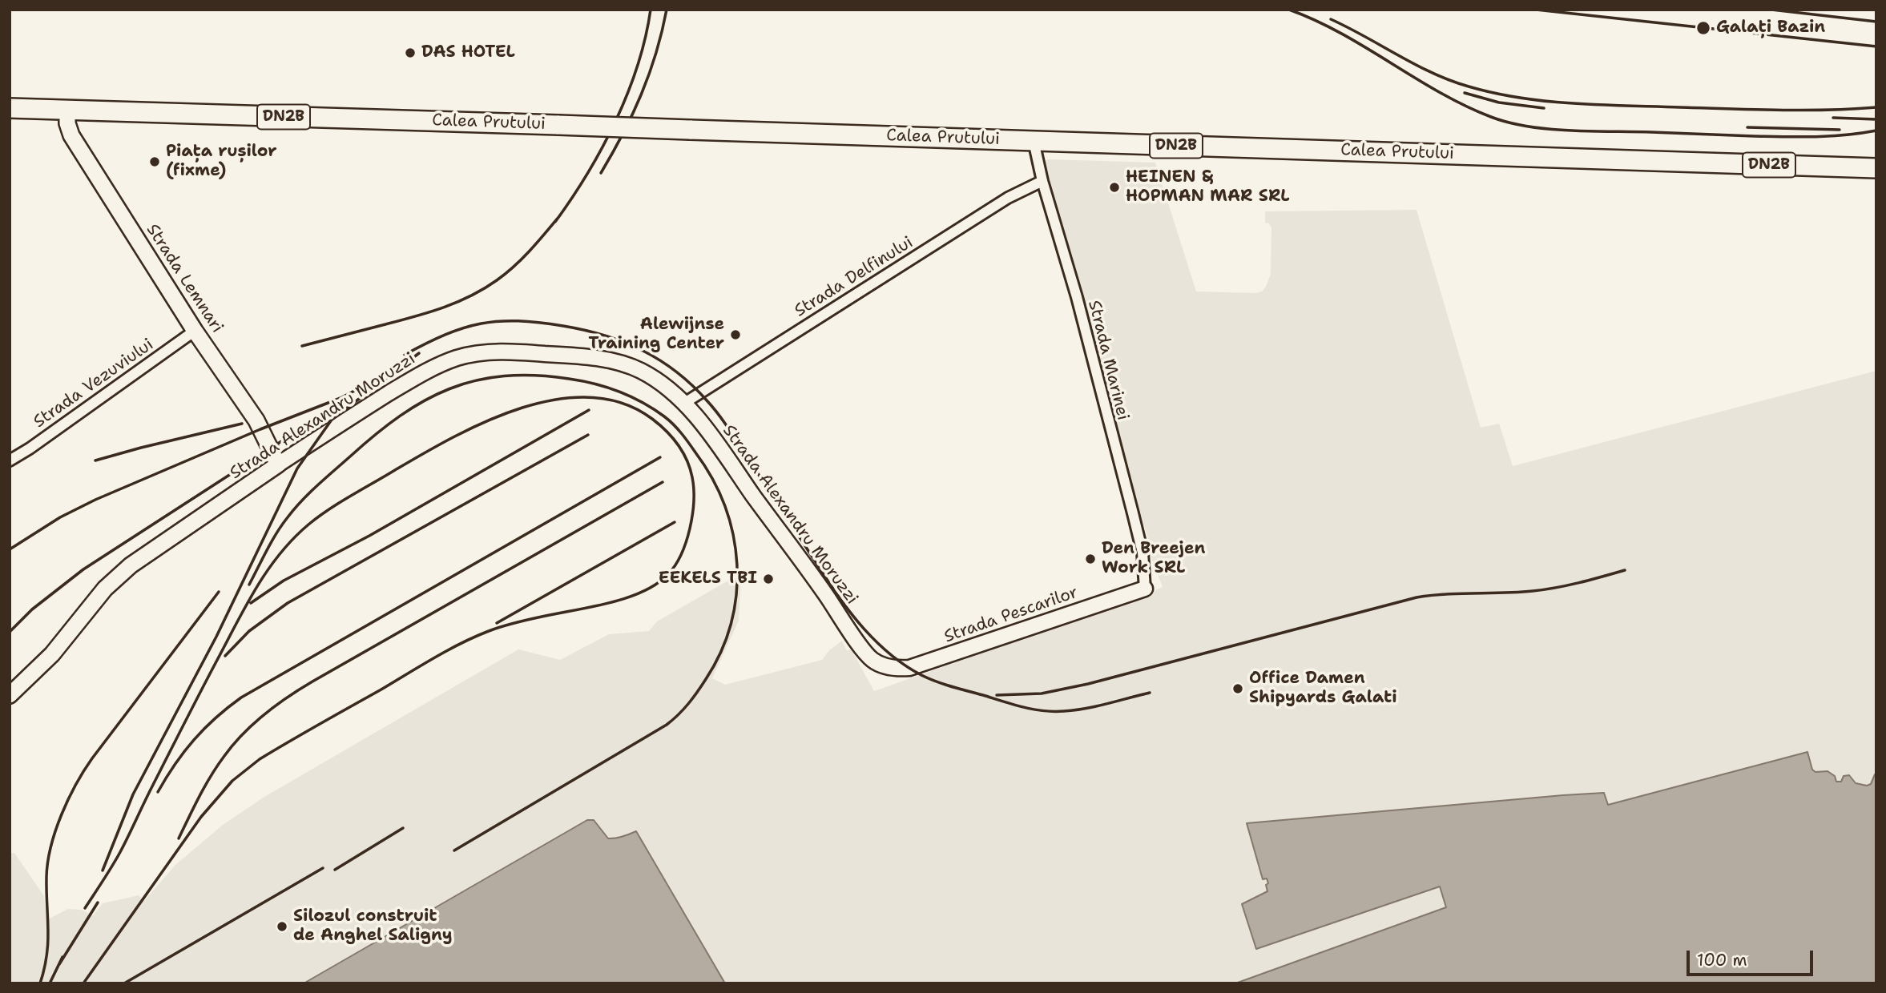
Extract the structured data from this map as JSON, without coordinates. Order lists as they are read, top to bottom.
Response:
{
  "streets": {
    "highway": ["DN2B", "Calea Prutului"],
    "main road": ["Strada Lemnari", "Strada Alexandru Moruzzi"],
    "street": [
      "Strada Delfinului",
      "Strada Marinei",
      "Strada Vezuviului",
      "Strada Pescarilor"
    ]
  },
  "crossings": [
    ["Calea Prutului", "Strada Lemnari"],
    ["Calea Prutului", "Strada Marinei"],
    ["Strada Delfinului", "Strada Marinei"],
    ["Strada Delfinului", "Strada Alexandru Moruzzi"],
    ["Strada Lemnari", "Strada Vezuviului"],
    ["Strada Lemnari", "Strada Alexandru Moruzzi"],
    ["Strada Marinei", "Strada Pescarilor"],
    ["Strada Alexandru Moruzzi", "Strada Pescarilor"]
  ],
  "places": [
    "Galați Bazin",
    "DAS HOTEL",
    "Piața rușilor (fixme)",
    "HEINEN & HOPMAN MAR SRL",
    "Alewijnse Training Center",
    "Den Breejen Work SRL",
    "EEKELS TBI",
    "Office Damen Shipyards Galati",
    "Silozul construit de Anghel Saligny"
  ],
  "scale_bar": "100 m"
}
